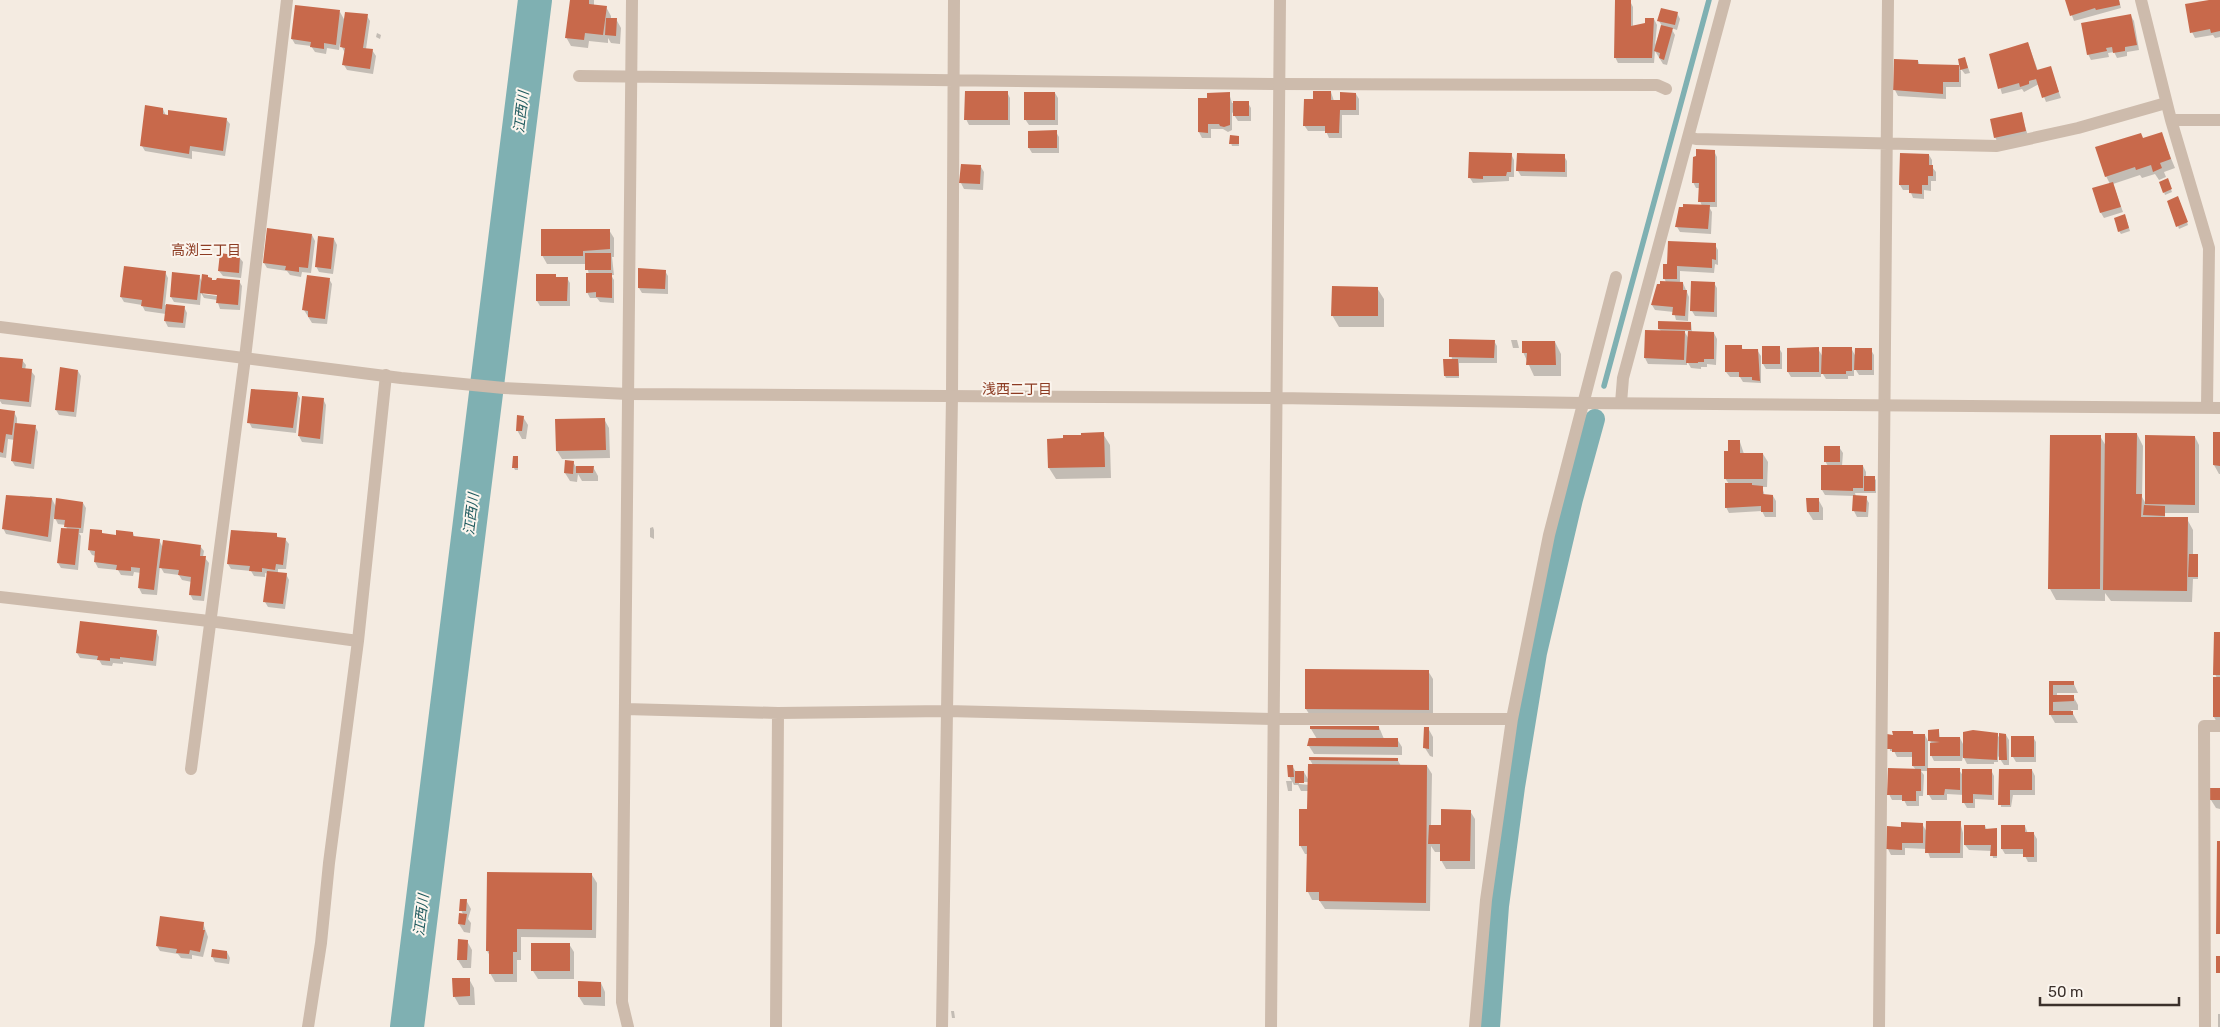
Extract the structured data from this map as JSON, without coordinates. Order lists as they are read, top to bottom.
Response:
{
  "districts": ["高渕三丁目", "浅西二丁目"],
  "water": ["江西川"],
  "scale_bar": "50 m"
}
